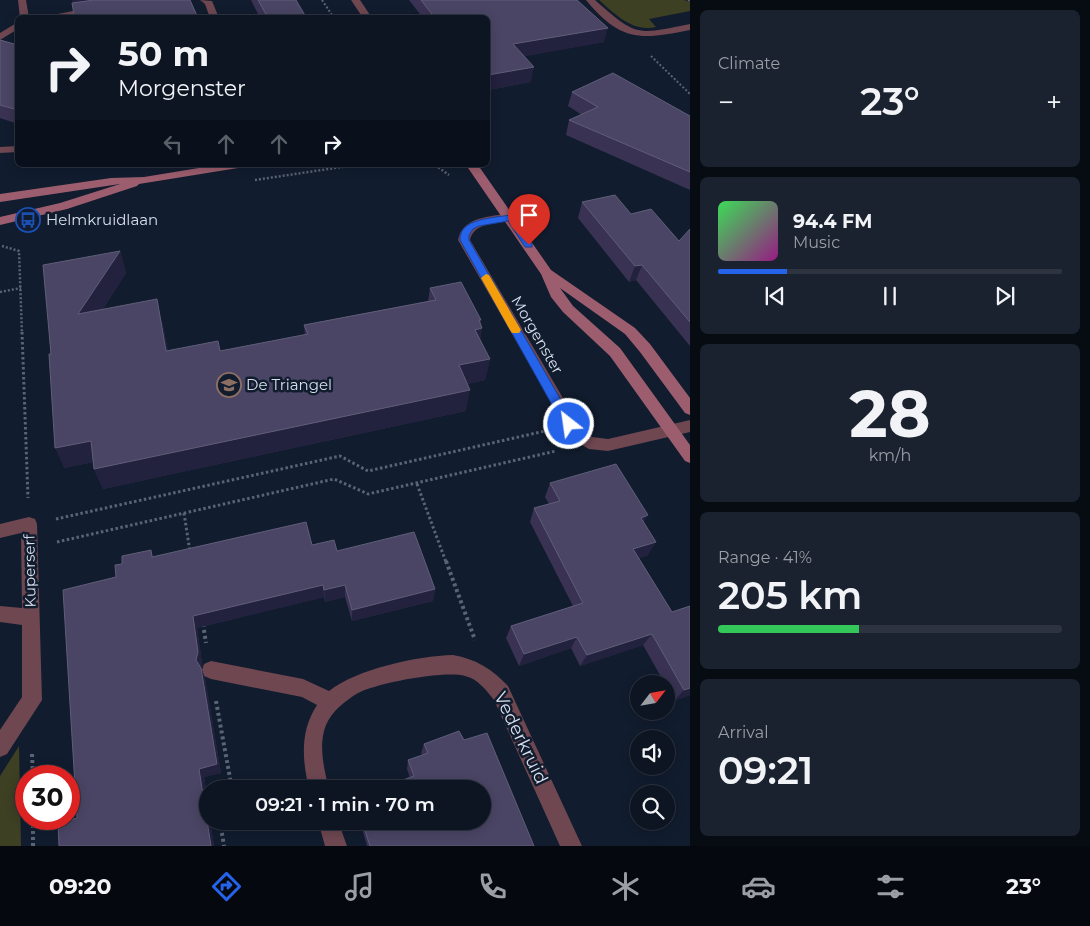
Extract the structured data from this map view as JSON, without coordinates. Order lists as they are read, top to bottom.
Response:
{
  "streets": {
    "street": ["Morgenster", "Kuperserf", "Vederkruid"]
  },
  "places": {
    "bus stop": ["Helmkruidlaan"],
    "school or university": ["De Triangel"]
  },
  "north": "top right",
  "page": {
    "tile": [
      "Climate",
      ["28", "km/h"],
      ["Range · 41%", "205 km"],
      ["Arrival", "09:21"]
    ],
    "turn": ["50 m", "Morgenster"],
    "heat": ["−", "23°", "+"],
    "song": ["94.4 FM", "Music"],
    "limit": "30",
    "trip": "09:21 · 1 min · 70 m",
    "tabs": ["09:20", "23°"]
  }
}
